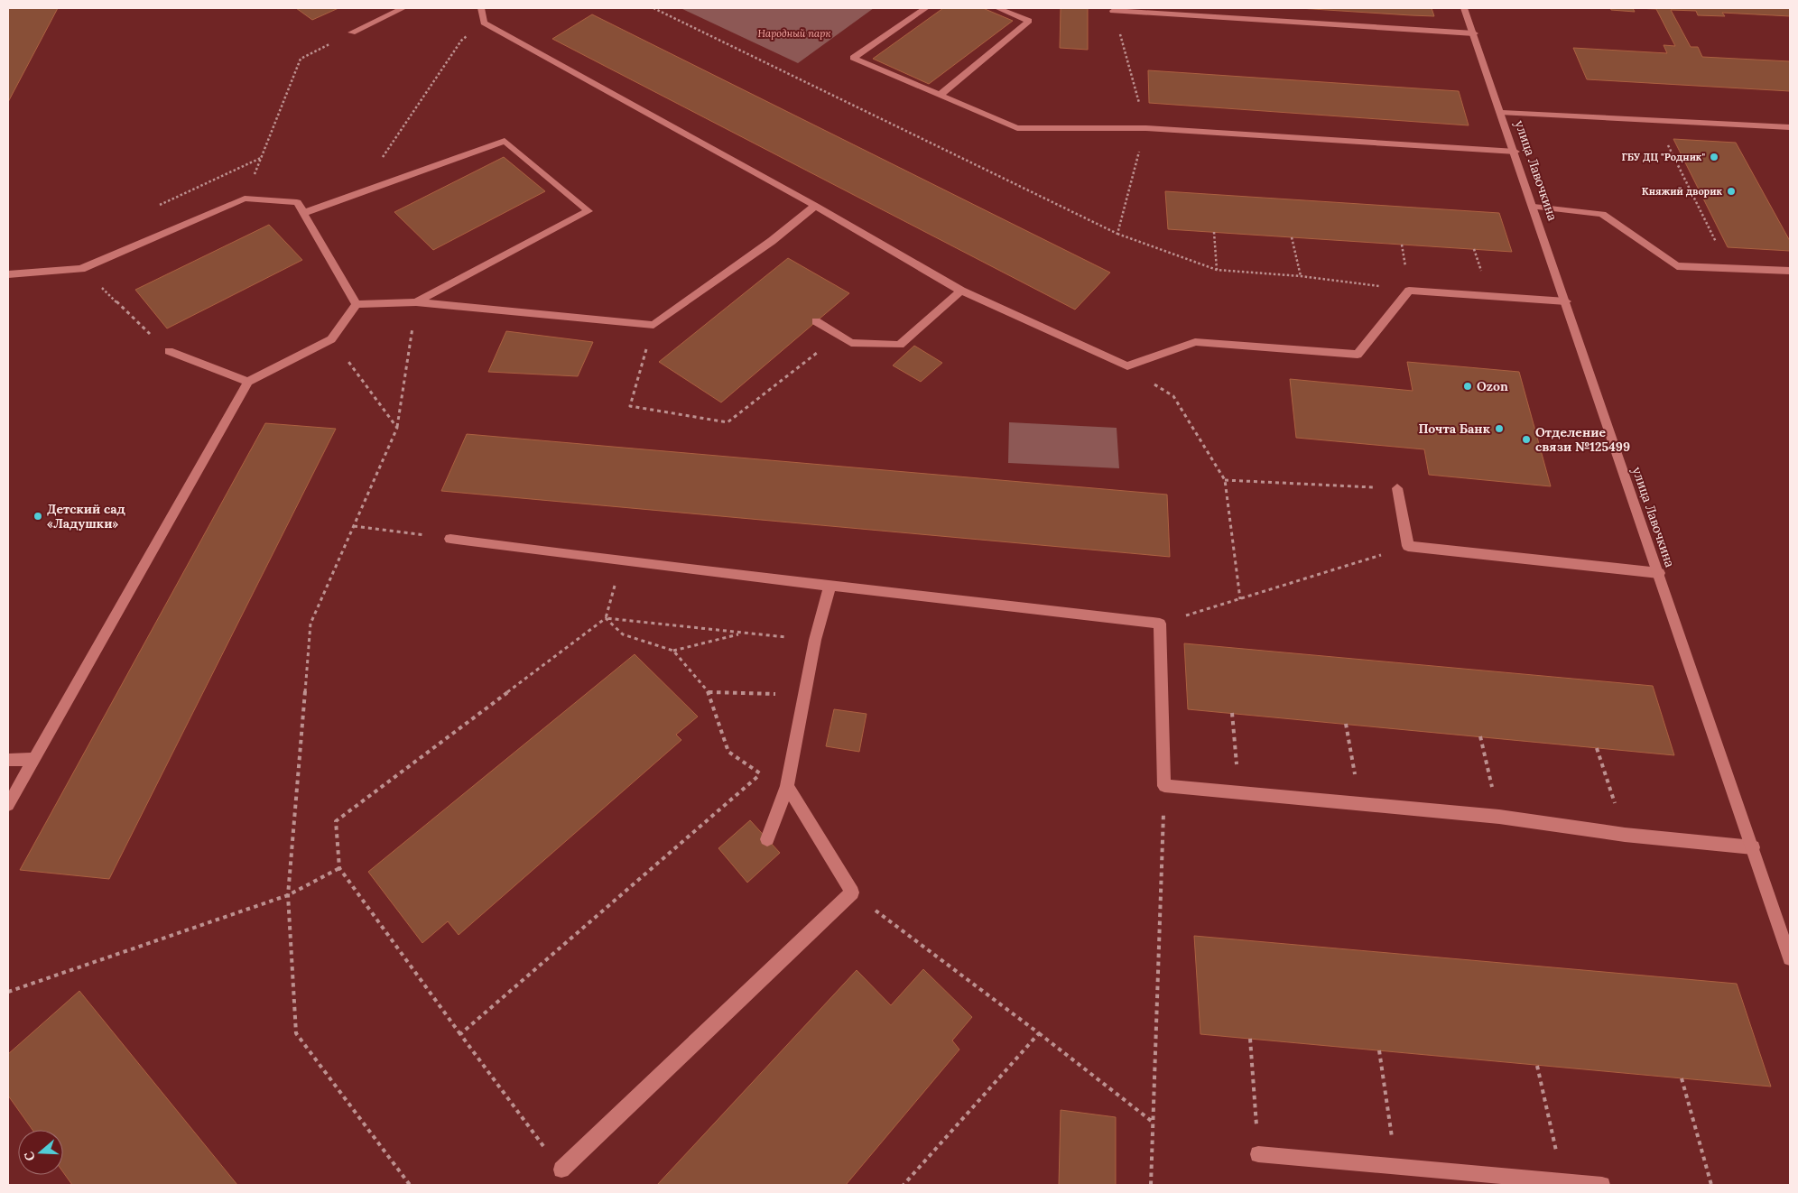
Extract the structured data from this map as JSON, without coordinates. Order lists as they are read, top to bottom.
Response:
{
  "streets": {
    "street": ["улица Лавочкина"]
  },
  "parks": ["Народный парк"],
  "places": [
    "ГБУ ДЦ \"Родник\"",
    "Княжий дворик",
    "Ozon",
    "Почта Банк",
    "Отделение связи №125499",
    "Детский сад «Ладушки»"
  ],
  "north": "left"
}
